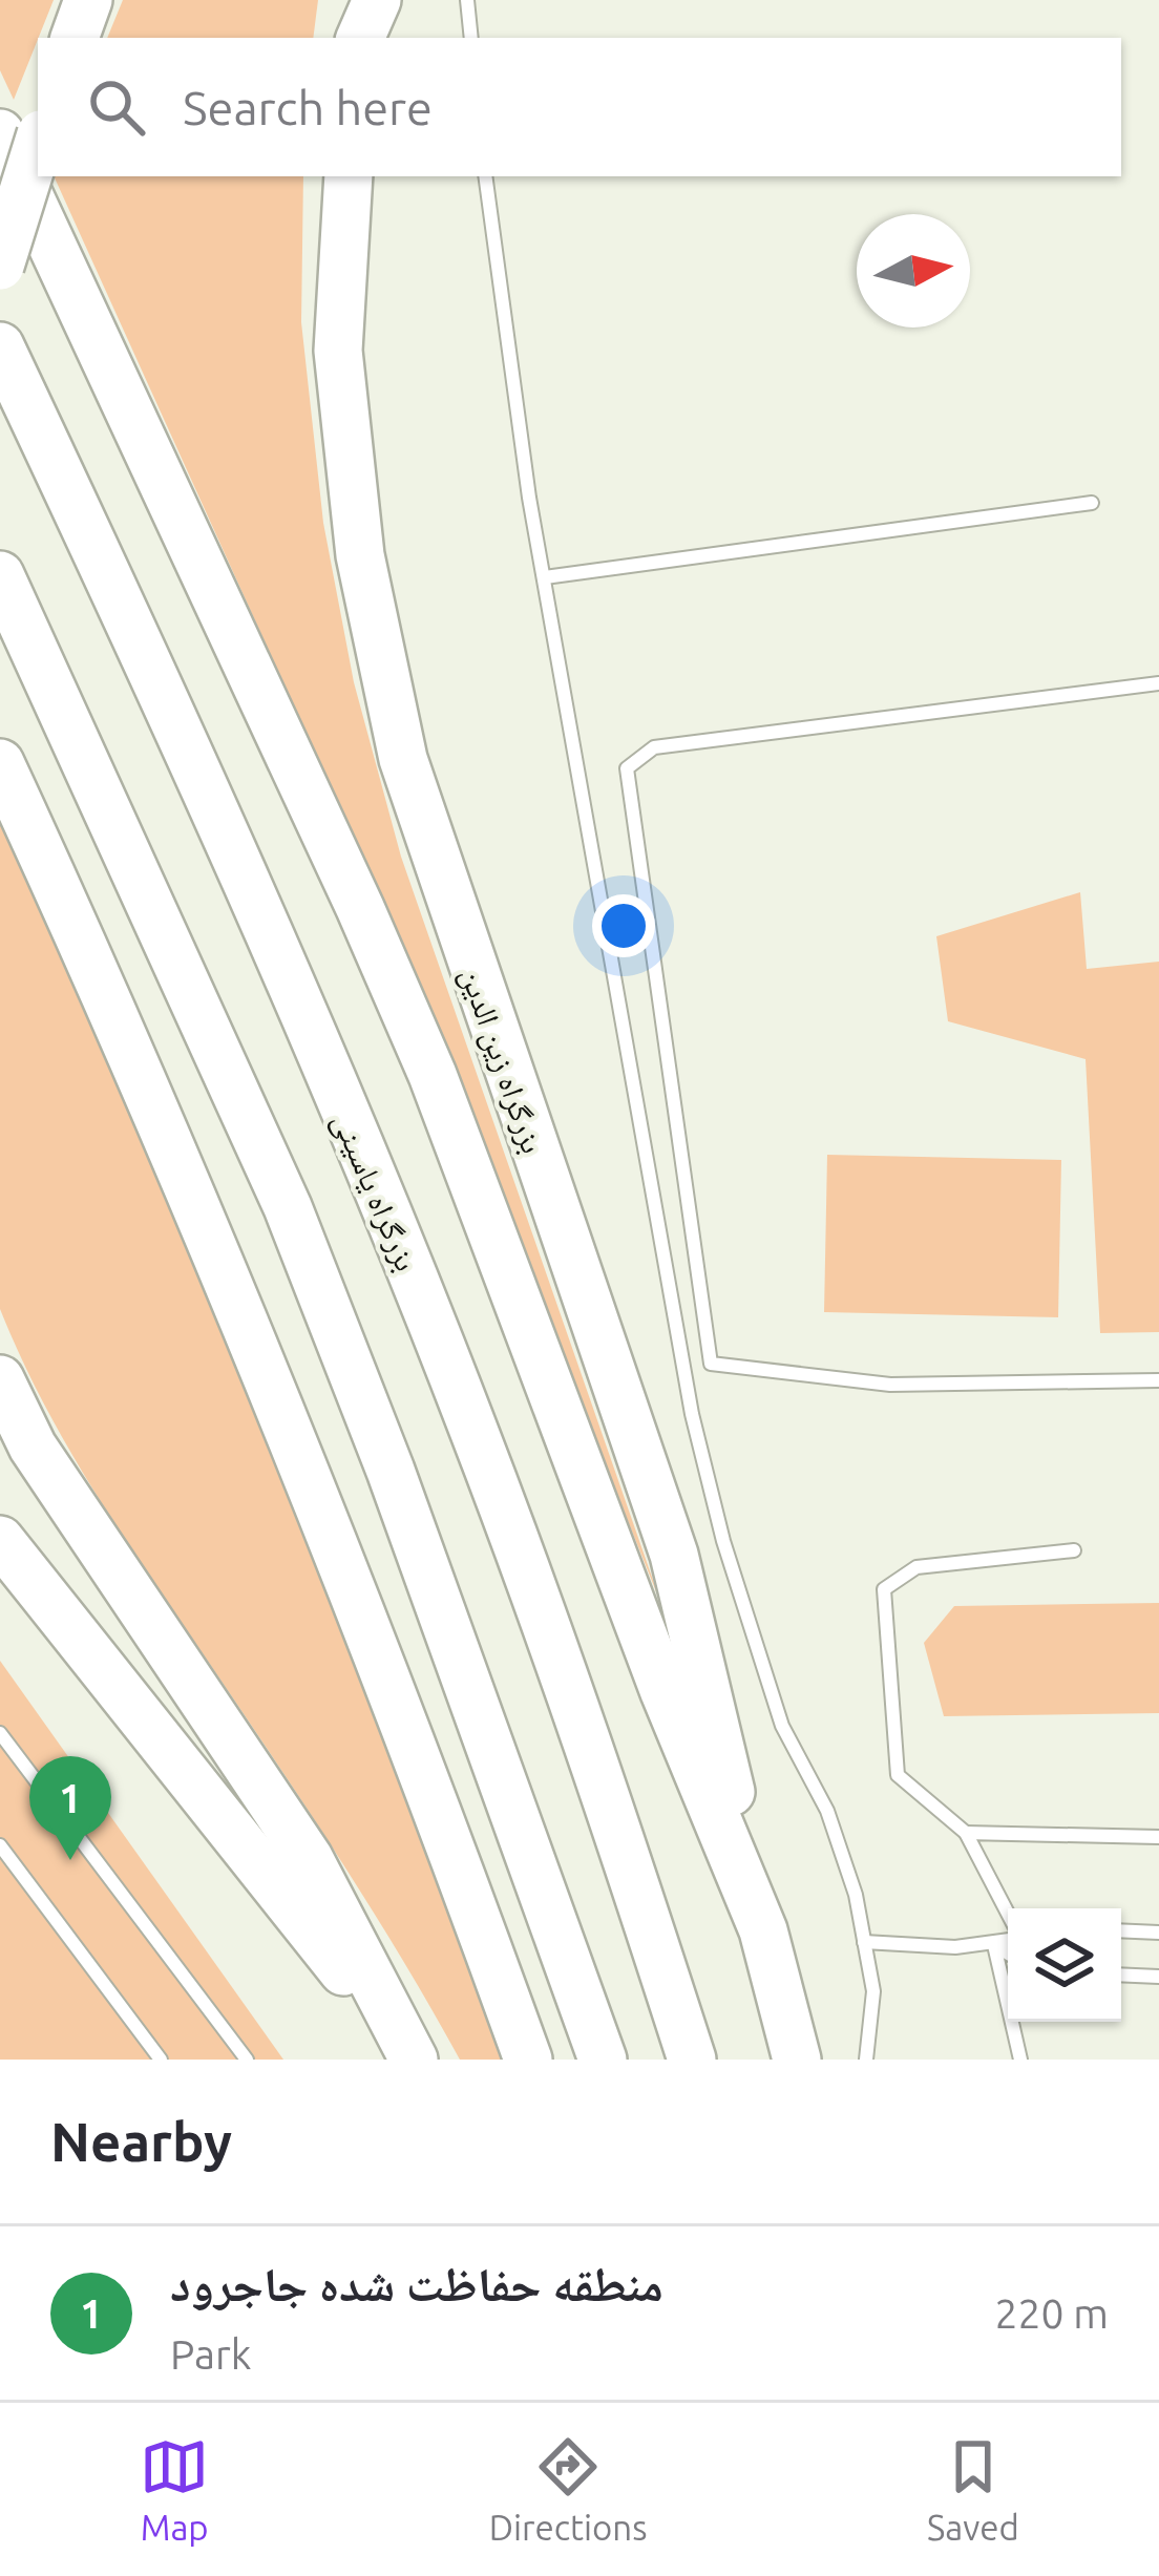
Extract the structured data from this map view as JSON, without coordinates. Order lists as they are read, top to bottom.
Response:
{
  "streets": {
    "highway": ["بزرگراه زین الدین", "بزرگراه یاسینی"]
  },
  "north": "right",
  "page": {
    "search": "Search here",
    "pins": "1",
    "heading": "Nearby",
    "list": [
      {
        "mark": "1",
        "name": "منطقه حفاظت شده جاجرود",
        "note": "Park",
        "value": "220 m"
      }
    ],
    "nav": ["Map", "Directions", "Saved"]
  }
}
